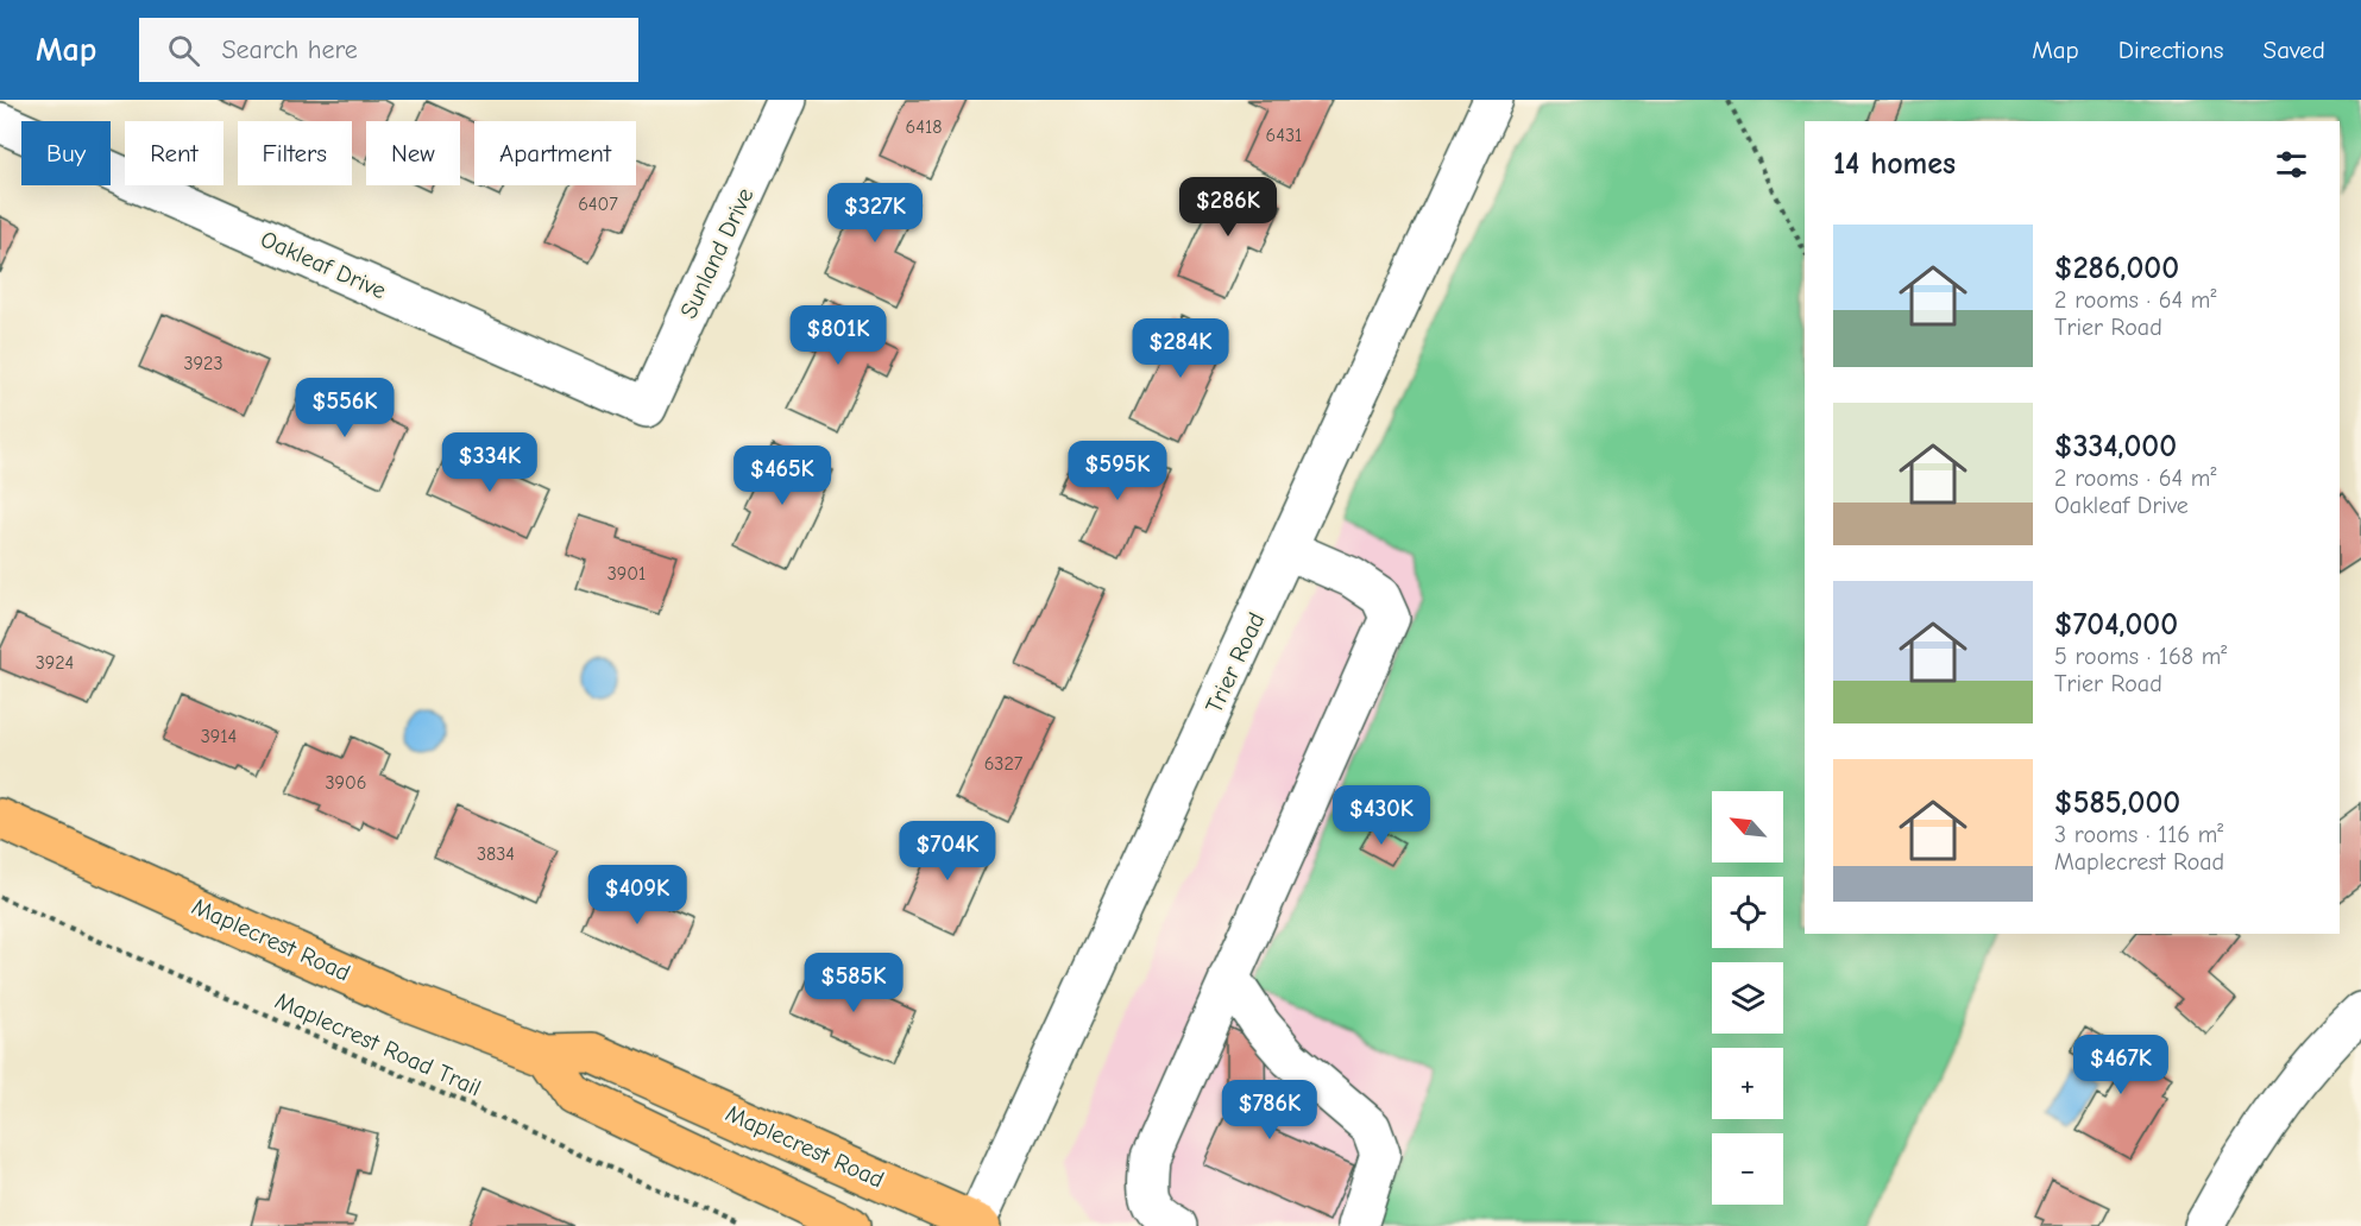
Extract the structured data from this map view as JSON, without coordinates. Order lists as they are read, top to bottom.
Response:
{
  "streets": {
    "main road": ["Maplecrest Road"],
    "street": ["Sunland Drive", "Oakleaf Drive", "Trier Road"],
    "path": ["Maplecrest Road Trail"]
  },
  "crossings": [
    ["Sunland Drive", "Oakleaf Drive"],
    ["Trier Road", "Maplecrest Road"]
  ],
  "house_numbers": [
    "6418",
    "6431",
    "6407",
    "3923",
    "3901",
    "3924",
    "3914",
    "6327",
    "3906",
    "3834"
  ],
  "north": "top left",
  "page": {
    "header": "Map",
    "search": "Search here",
    "nav": ["Map", "Directions", "Saved"],
    "chip": [
      "Buy",
      "Rent",
      "Filters",
      "New",
      "Apartment"
    ],
    "heading": "14 homes",
    "price": [
      "$286K",
      "$327K",
      "$801K",
      "$284K",
      "$556K",
      "$334K",
      "$595K",
      "$465K",
      "$430K",
      "$704K",
      "$409K",
      "$585K",
      "$467K",
      "$786K"
    ],
    "list": [
      {
        "name": "$286,000",
        "note": "2 rooms · 64 m² · Trier Road"
      },
      {
        "name": "$334,000",
        "note": "2 rooms · 64 m² · Oakleaf Drive"
      },
      {
        "name": "$704,000",
        "note": "5 rooms · 168 m² · Trier Road"
      },
      {
        "name": "$585,000",
        "note": "3 rooms · 116 m² · Maplecrest Road"
      }
    ],
    "map_buttons": ["+", "−"]
  }
}
